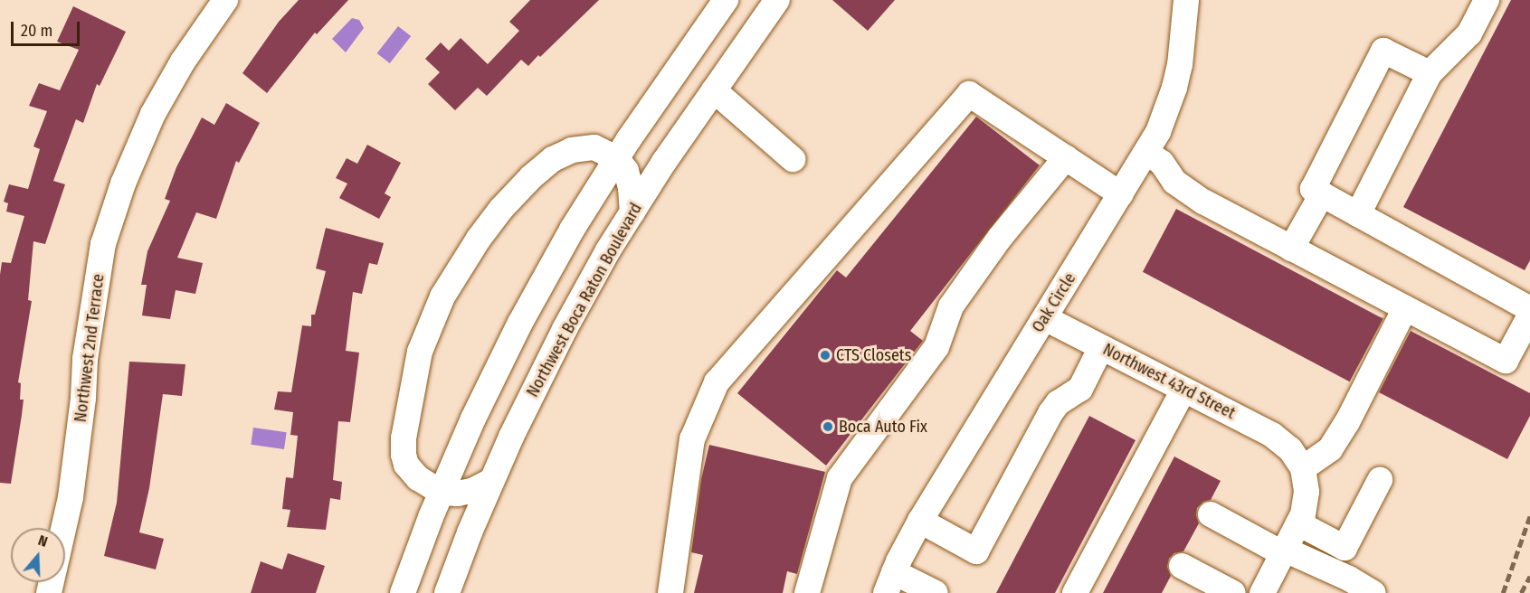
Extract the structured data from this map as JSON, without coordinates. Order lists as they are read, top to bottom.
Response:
{
  "streets": {
    "street": [
      "Northwest Boca Raton Boulevard",
      "Oak Circle",
      "Northwest 2nd Terrace",
      "Northwest 43rd Street"
    ]
  },
  "crossings": [
    ["Oak Circle", "Northwest 43rd Street"]
  ],
  "places": ["CTS Closets", "Boca Auto Fix"],
  "scale_bar": "20 m",
  "north": "top"
}
